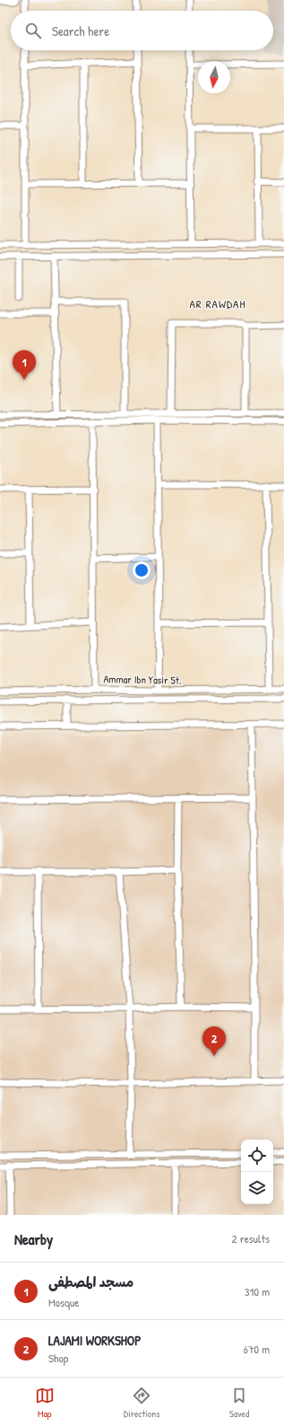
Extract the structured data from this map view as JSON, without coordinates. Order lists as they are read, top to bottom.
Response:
{
  "streets": {
    "street": ["Ammar Ibn Yasir St."]
  },
  "districts": ["AR RAWDAH"],
  "north": "bottom",
  "page": {
    "search": "Search here",
    "pins": ["1", "2"],
    "heading": ["Nearby", "2 results"],
    "list": [
      {
        "mark": "1",
        "name": "مسجد المصطفى",
        "note": "Mosque",
        "value": "310 m"
      },
      {
        "mark": "2",
        "name": "LAJAMI WORKSHOP",
        "note": "Shop",
        "value": "670 m"
      }
    ],
    "nav": ["Map", "Directions", "Saved"]
  }
}
